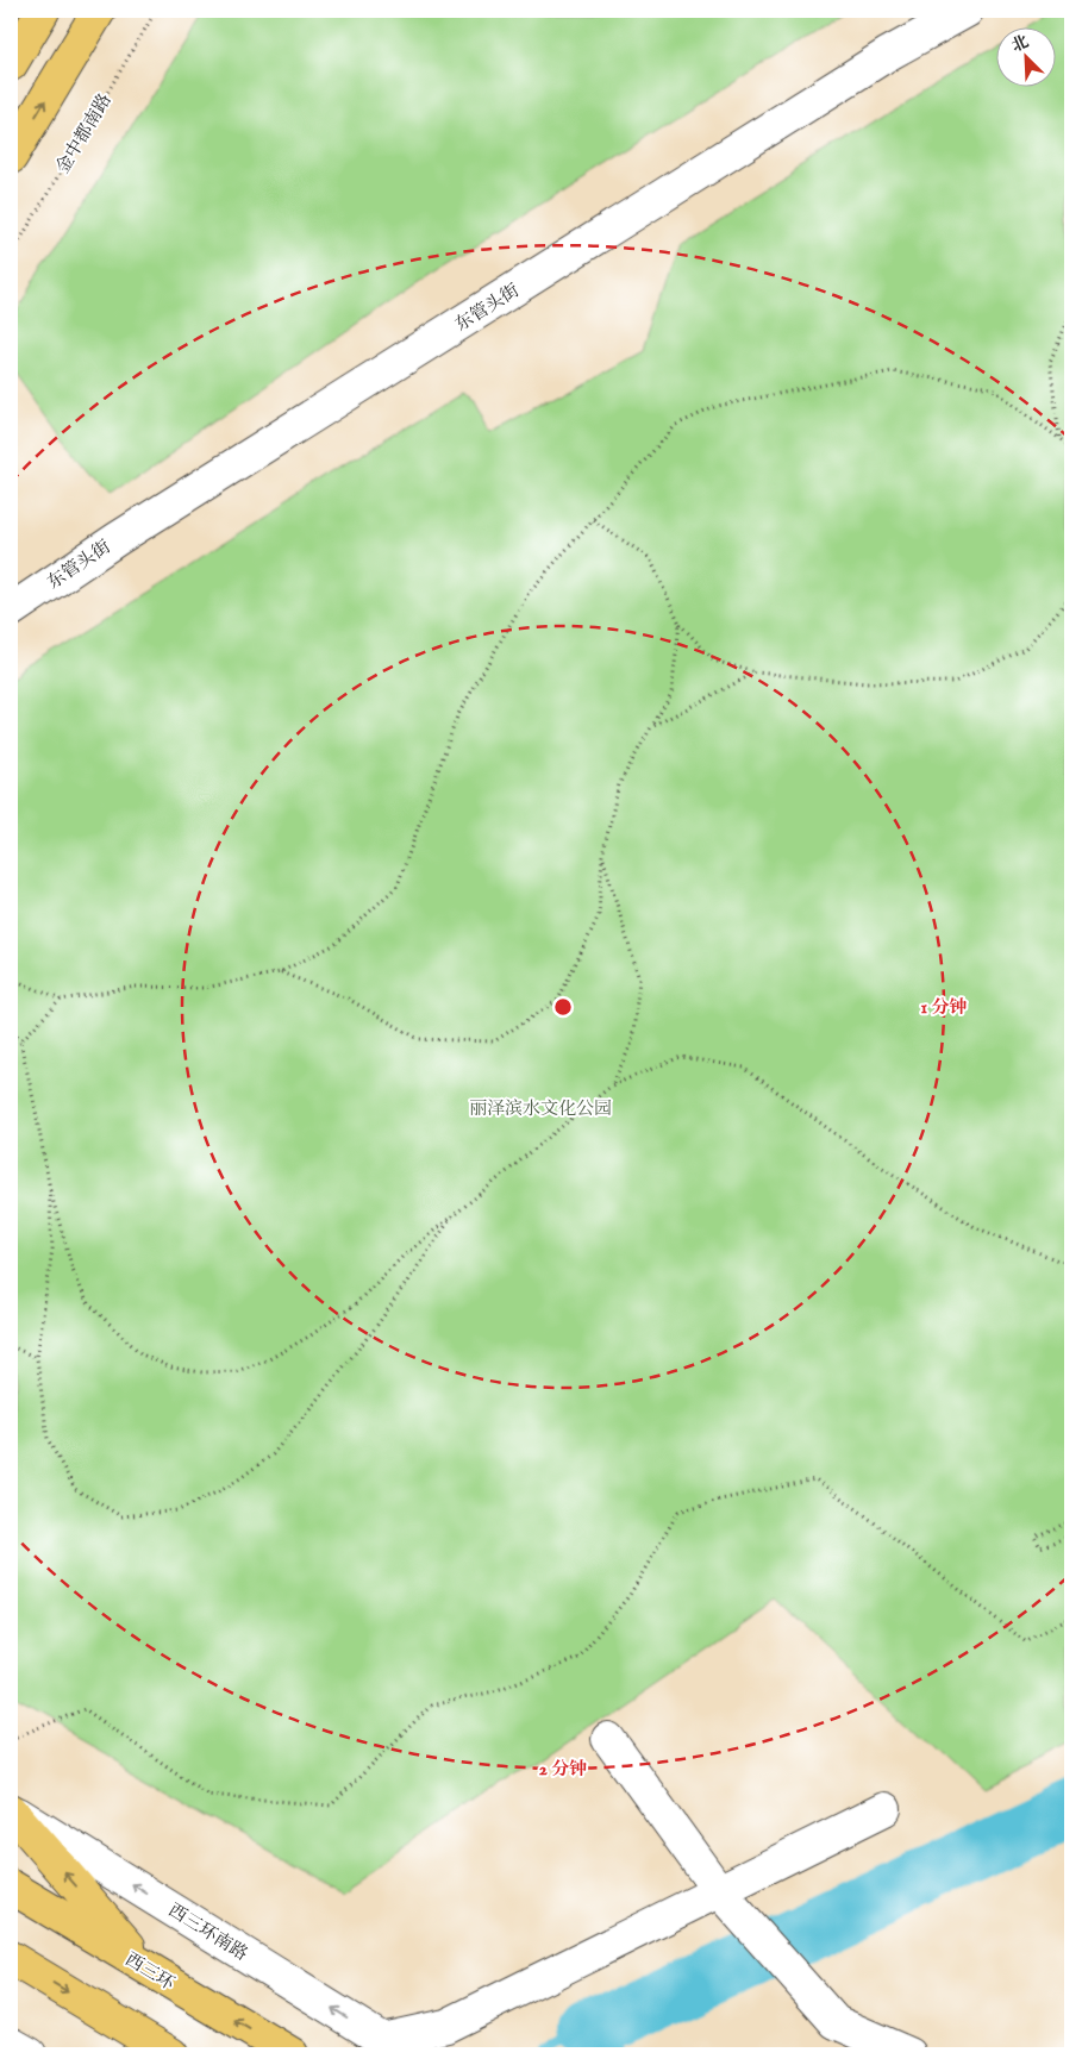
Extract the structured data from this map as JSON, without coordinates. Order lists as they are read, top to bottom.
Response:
{
  "streets": {
    "main road": ["西三环"],
    "street": ["东管头街", "西三环南路"],
    "path": ["金中都南路"]
  },
  "one_way": ["西三环南路"],
  "parks": ["丽泽滨水文化公园"],
  "north": "top left",
  "rings": ["1 分钟", "2 分钟"]
}
